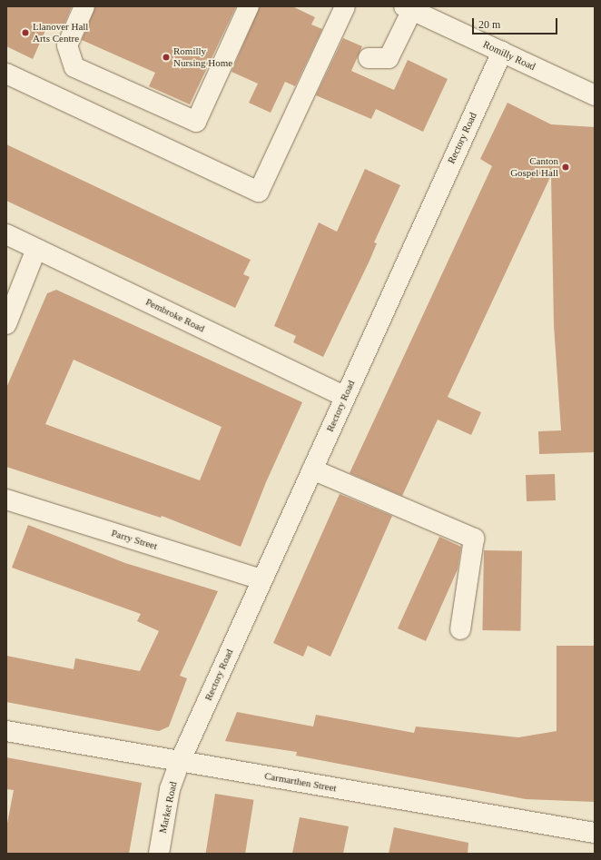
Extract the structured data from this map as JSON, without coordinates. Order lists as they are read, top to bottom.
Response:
{
  "streets": {
    "street": [
      "Romilly Road",
      "Rectory Road",
      "Pembroke Road",
      "Parry Street",
      "Carmarthen Street",
      "Market Road"
    ]
  },
  "crossings": [
    ["Romilly Road", "Rectory Road"],
    ["Rectory Road", "Pembroke Road"],
    ["Rectory Road", "Parry Street"],
    ["Rectory Road", "Carmarthen Street"],
    ["Rectory Road", "Market Road"],
    ["Carmarthen Street", "Market Road"]
  ],
  "places": ["Llanover Hall Arts Centre", "Romilly Nursing Home", "Canton Gospel Hall"],
  "scale_bar": "20 m"
}
